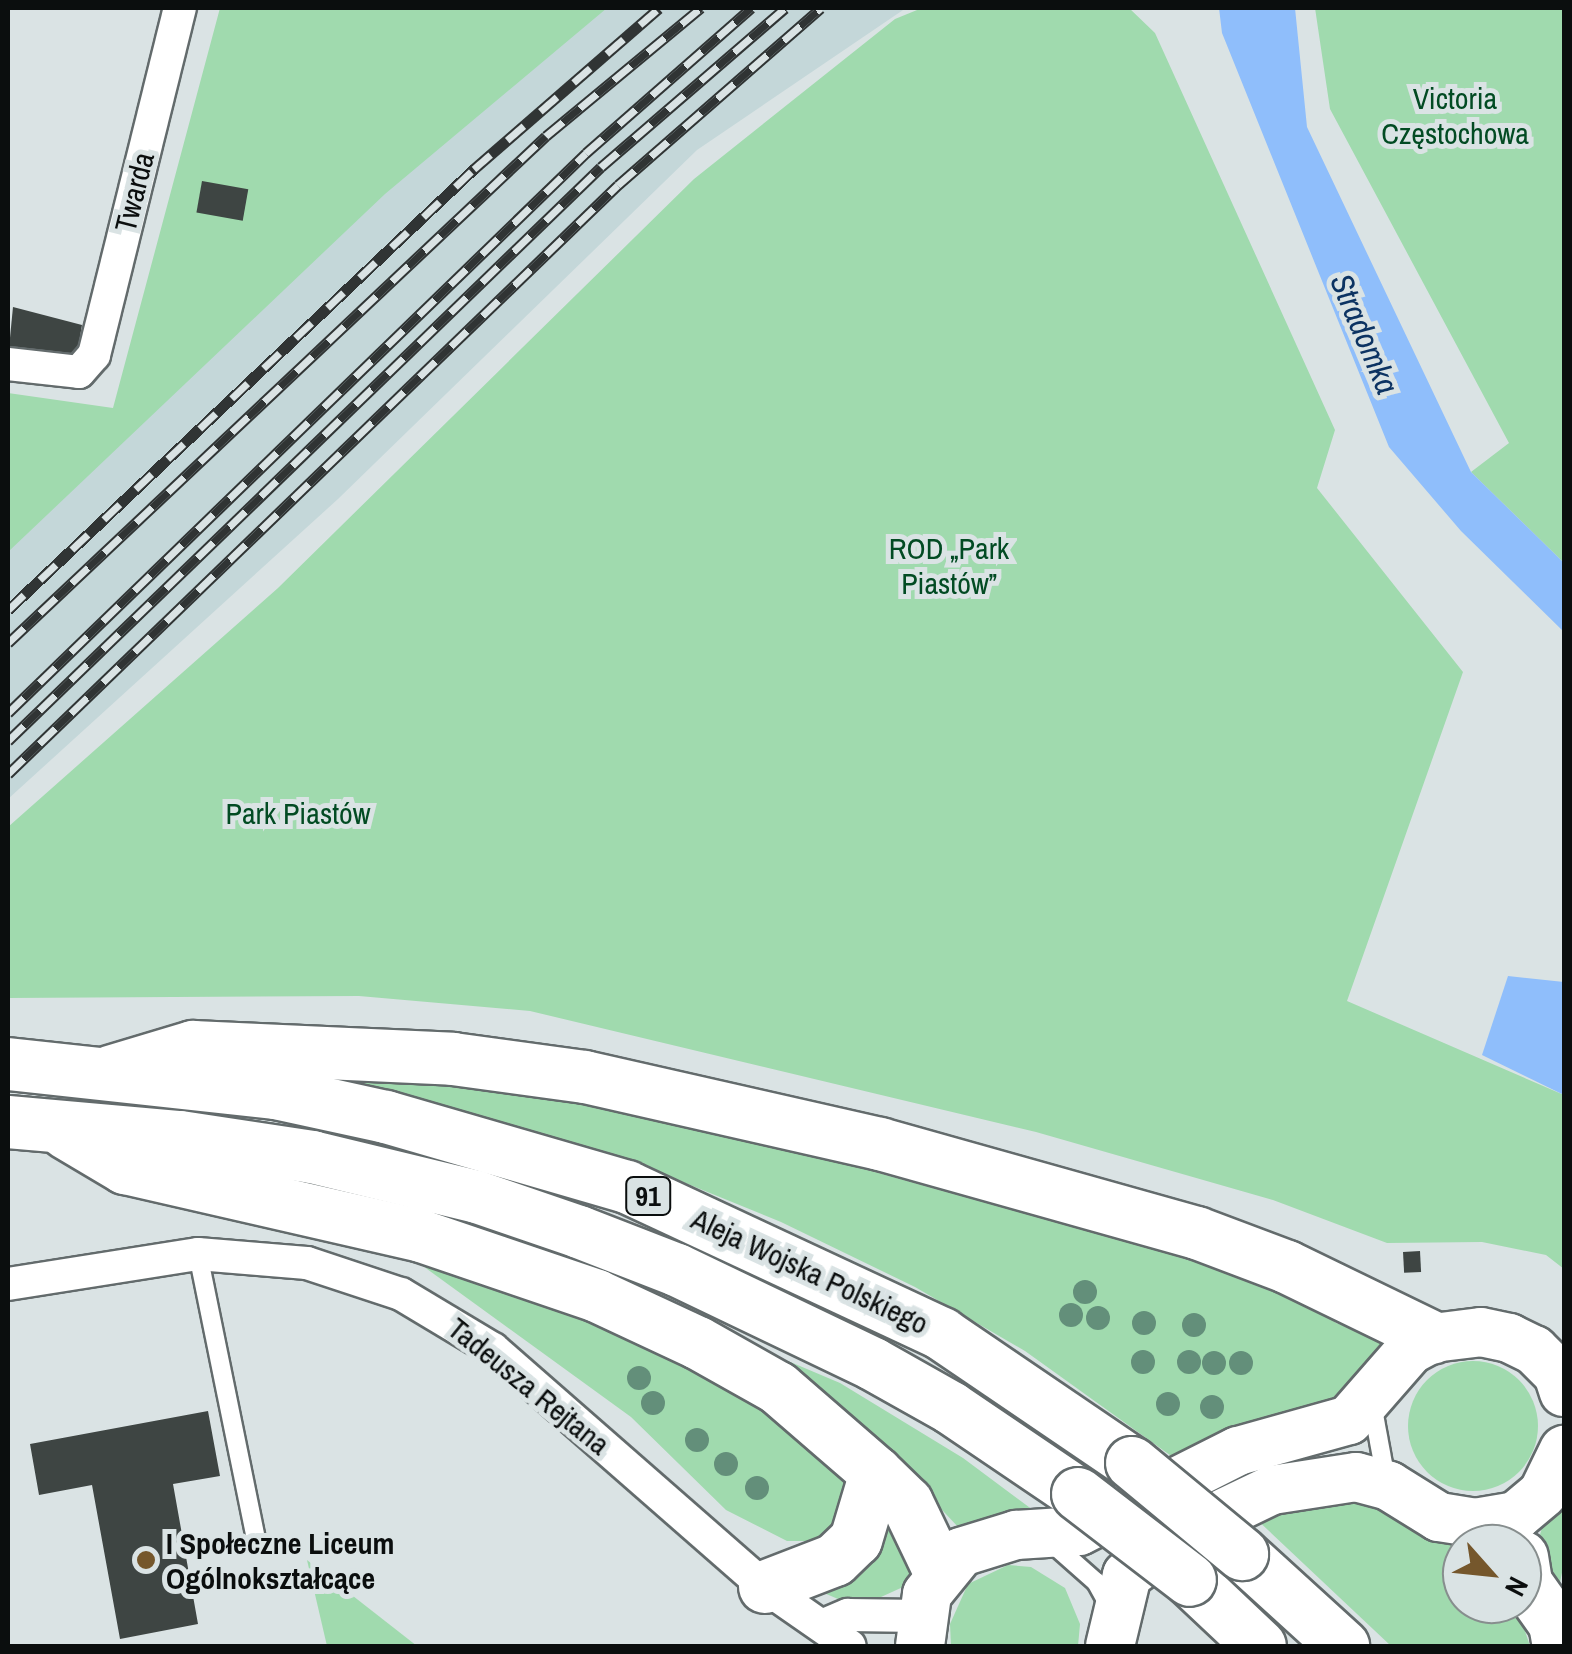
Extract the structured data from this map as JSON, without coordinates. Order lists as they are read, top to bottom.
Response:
{
  "streets": {
    "main road": ["91", "Aleja Wojska Polskiego"],
    "street": ["Twarda", "Tadeusza Rejtana"]
  },
  "water": ["Stradomka"],
  "parks": ["Victoria Częstochowa", "ROD „Park Piastów”", "Park Piastów"],
  "places": ["I Społeczne Liceum Ogólnokształcące"],
  "north": "bottom right"
}
